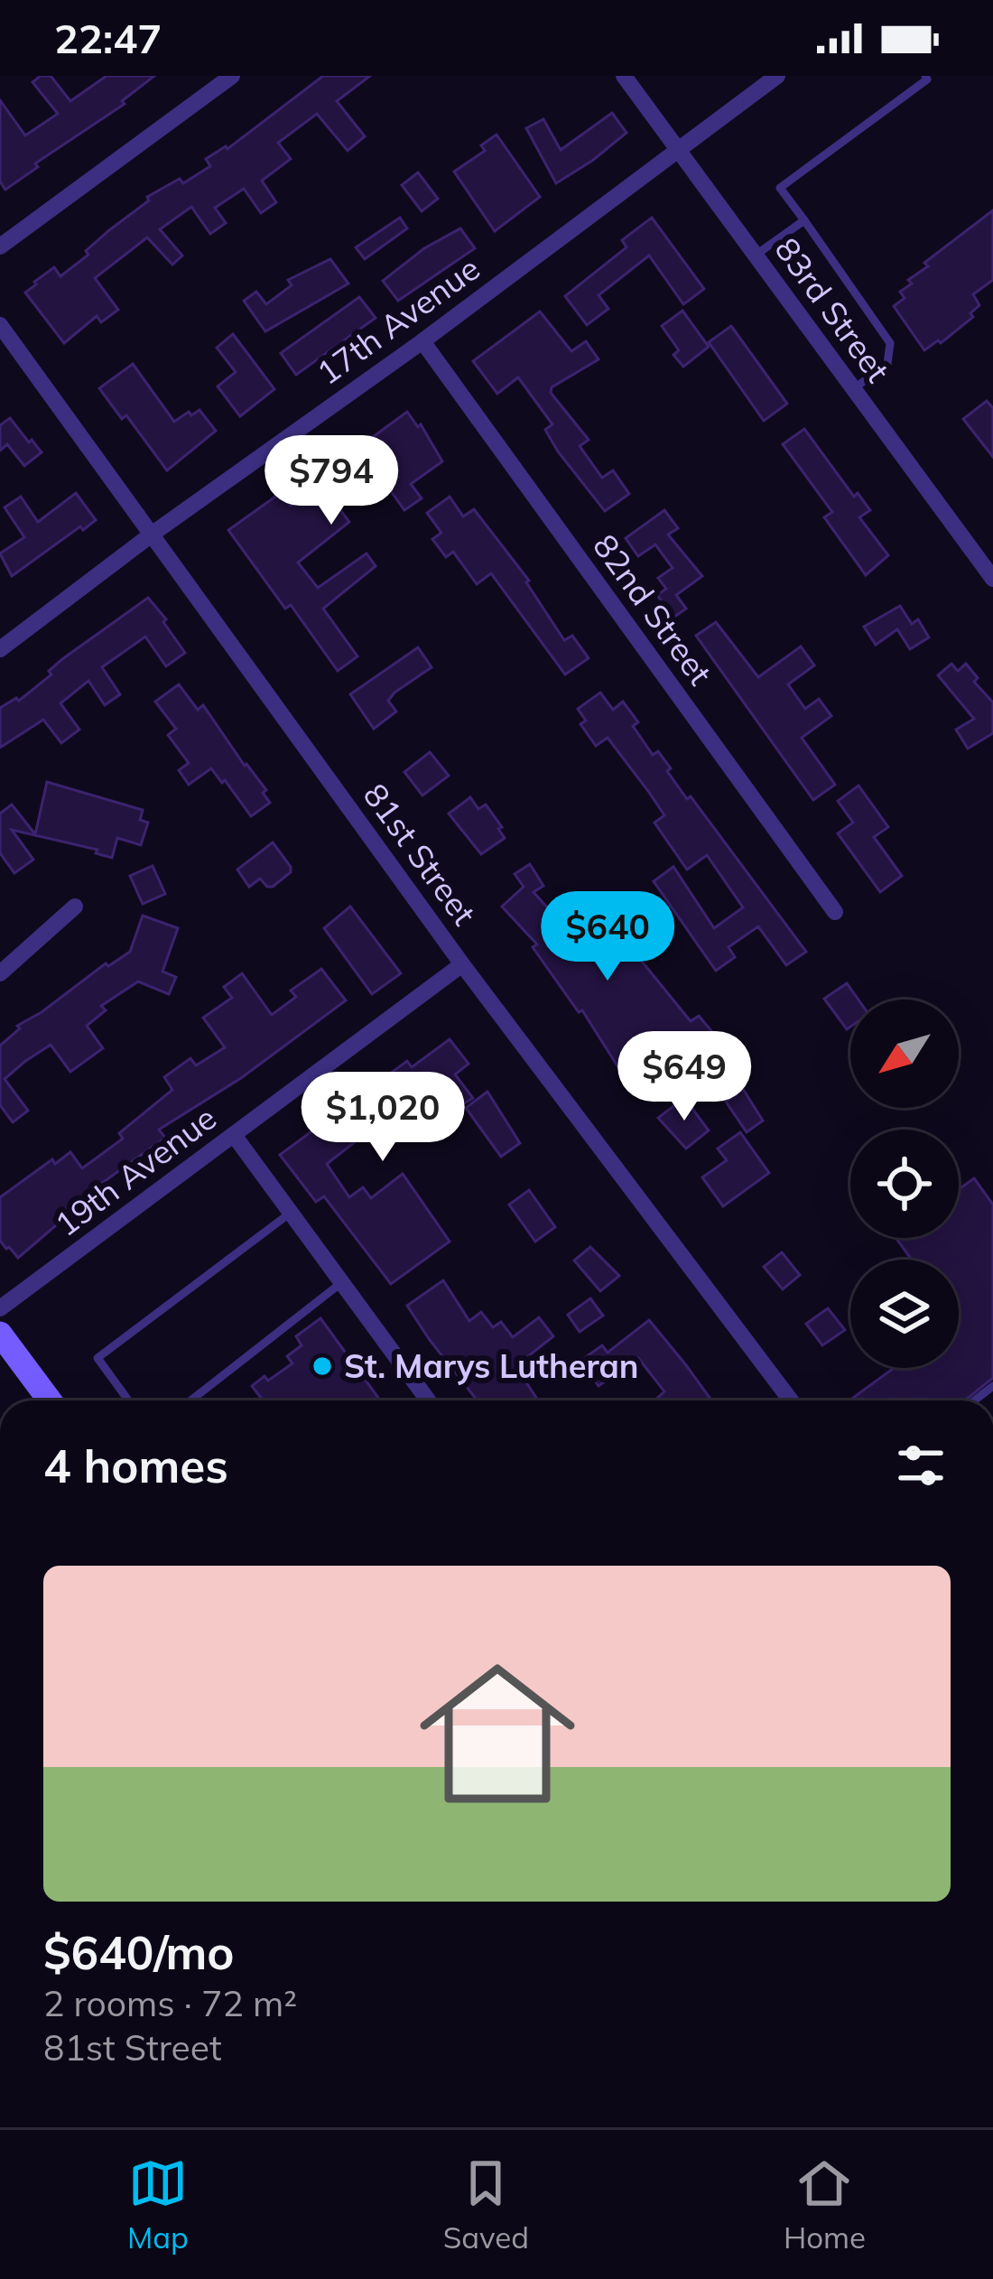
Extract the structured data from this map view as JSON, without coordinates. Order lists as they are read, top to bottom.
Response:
{
  "streets": {
    "street": [
      "83rd Street",
      "17th Avenue",
      "82nd Street",
      "81st Street",
      "19th Avenue"
    ]
  },
  "crossings": [
    ["83rd Street", "17th Avenue"],
    ["17th Avenue", "82nd Street"],
    ["17th Avenue", "81st Street"],
    ["81st Street", "19th Avenue"]
  ],
  "places": ["St. Marys Lutheran"],
  "north": "bottom left",
  "page": {
    "status": "22:47",
    "price": [
      "$794",
      "$640",
      "$649",
      "$1,020"
    ],
    "heading": "4 homes",
    "list": [
      {
        "name": "$640/mo",
        "note": "2 rooms · 72 m² · 81st Street"
      }
    ],
    "tabs": ["Map", "Saved", "Home"]
  }
}
